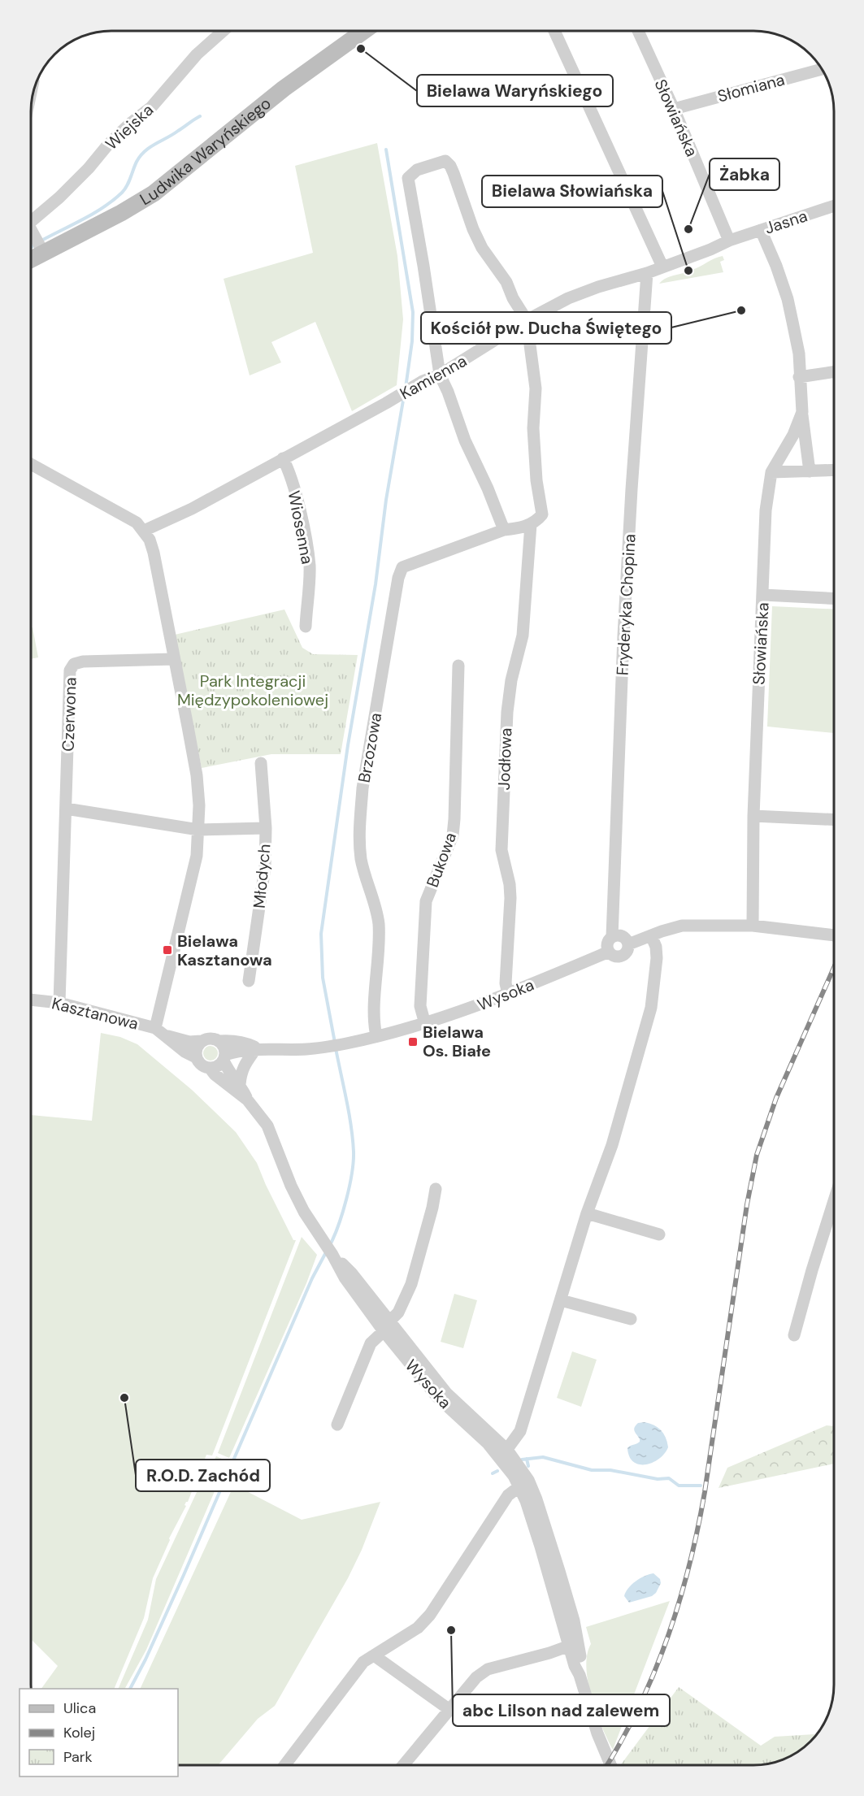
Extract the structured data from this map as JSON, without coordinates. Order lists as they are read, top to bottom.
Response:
{
  "streets": {
    "main road": ["Ludwika Waryńskiego"],
    "street": [
      "Słomiana",
      "Słowiańska",
      "Wiejska",
      "Jasna",
      "Kamienna",
      "Wiosenna",
      "Fryderyka Chopina",
      "Czerwona",
      "Brzozowa",
      "Jodłowa",
      "Bukowa",
      "Młodych",
      "Wysoka",
      "Kasztanowa"
    ]
  },
  "crossings": [
    ["Słomiana", "Słowiańska"],
    ["Słowiańska", "Jasna"],
    ["Słowiańska", "Kamienna"],
    ["Jasna", "Kamienna"],
    ["Kamienna", "Wiosenna"],
    ["Kamienna", "Fryderyka Chopina"],
    ["Fryderyka Chopina", "Wysoka"],
    ["Czerwona", "Kasztanowa"],
    ["Brzozowa", "Jodłowa"],
    ["Brzozowa", "Wysoka"],
    ["Jodłowa", "Wysoka"],
    ["Bukowa", "Wysoka"],
    ["Wysoka", "Kasztanowa"]
  ],
  "parks": ["Park Integracji Międzypokoleniowej"],
  "places": {
    "other": [
      "Bielawa Waryńskiego",
      "Żabka",
      "Bielawa Słowiańska",
      "Kościół pw. Ducha Świętego",
      "R.O.D. Zachód",
      "abc Lilson nad zalewem"
    ],
    "transit": ["Bielawa Kasztanowa", "Bielawa Os. Białe"]
  },
  "legend": ["Ulica", "Kolej", "Park"]
}
